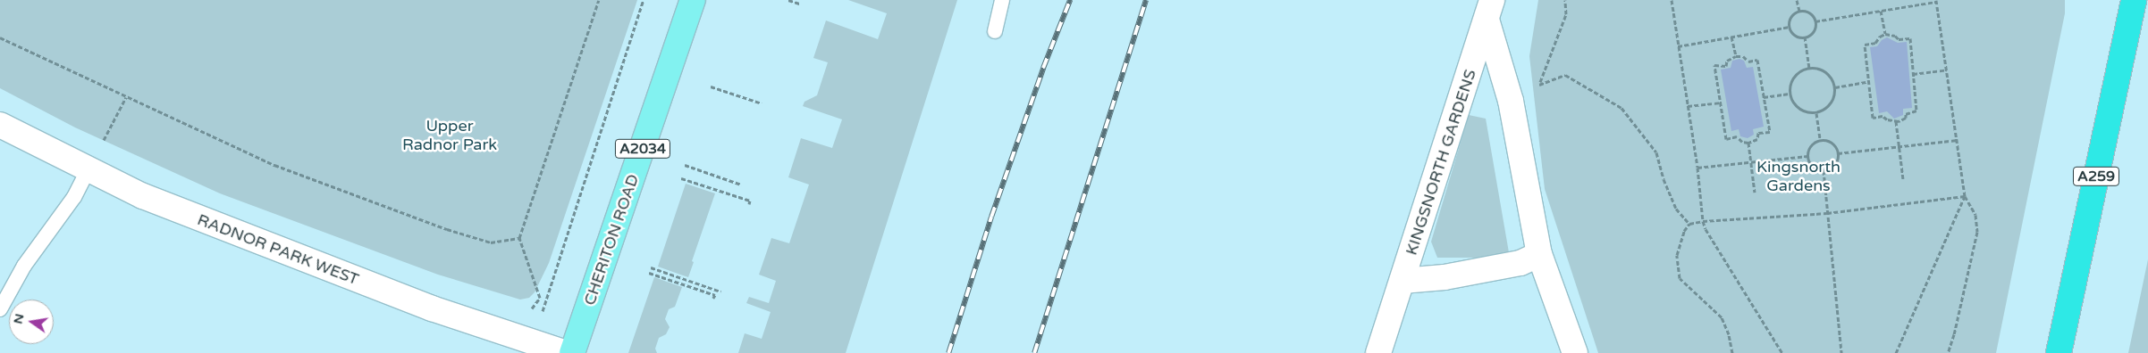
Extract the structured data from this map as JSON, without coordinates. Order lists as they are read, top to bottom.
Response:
{
  "streets": {
    "highway": ["A259"],
    "main road": ["A2034", "CHERITON ROAD"],
    "street": ["KINGSNORTH GARDENS", "RADNOR PARK WEST"]
  },
  "parks": ["Upper Radnor Park", "Kingsnorth Gardens"],
  "north": "left"
}
